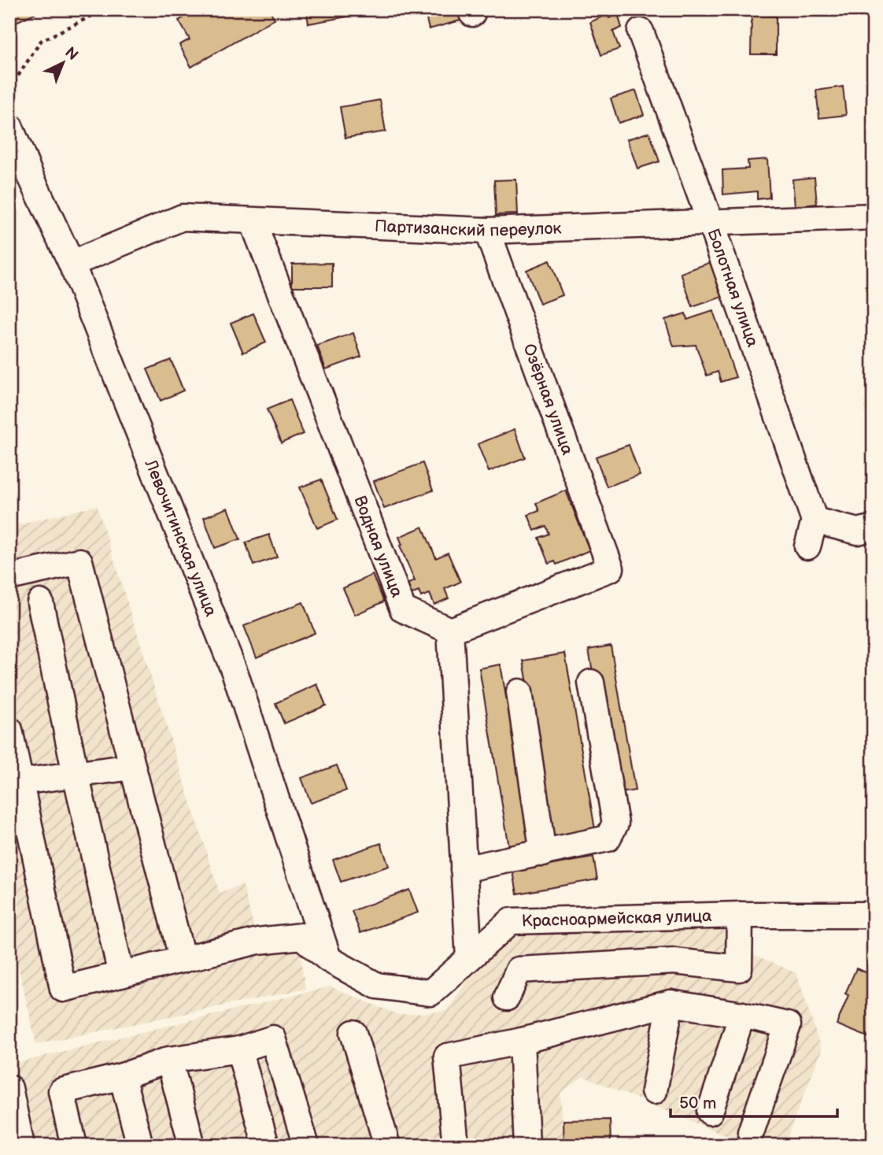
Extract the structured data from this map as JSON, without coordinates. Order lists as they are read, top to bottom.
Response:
{
  "streets": {
    "street": [
      "Партизанский переулок",
      "Болотная улица",
      "Озёрная улица",
      "Левочитинская улица",
      "Водная улица",
      "Красноармейская улица"
    ]
  },
  "crossings": [
    ["Партизанский переулок", "Болотная улица"],
    ["Партизанский переулок", "Озёрная улица"],
    ["Партизанский переулок", "Левочитинская улица"],
    ["Партизанский переулок", "Водная улица"],
    ["Озёрная улица", "Водная улица"],
    ["Левочитинская улица", "Красноармейская улица"]
  ],
  "scale_bar": "50 m",
  "north": "top right"
}
